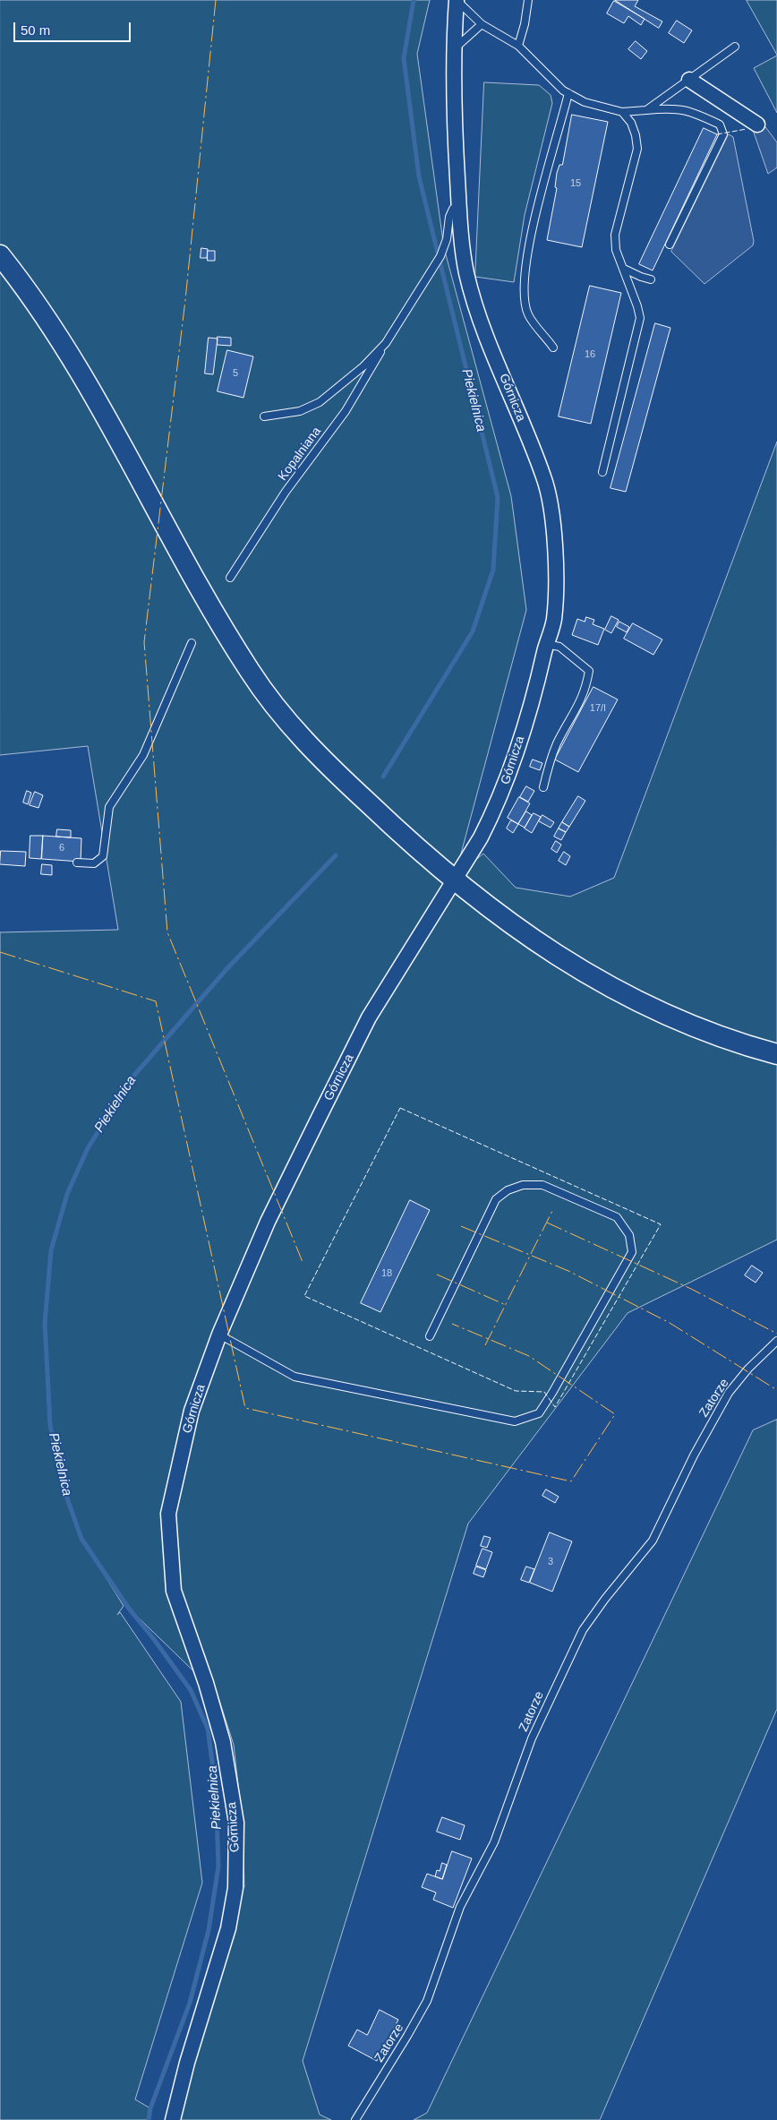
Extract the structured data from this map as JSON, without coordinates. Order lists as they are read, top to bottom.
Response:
{
  "streets": {
    "street": ["Górnicza"],
    "lane": ["Kopalniana", "Zatorze"]
  },
  "crossings": [
    ["Górnicza", "Kopalniana"]
  ],
  "water": ["Piekielnica"],
  "house_numbers": [
    "15",
    "16",
    "5",
    "17/I",
    "6",
    "18",
    "3"
  ],
  "scale_bar": "50 m"
}
